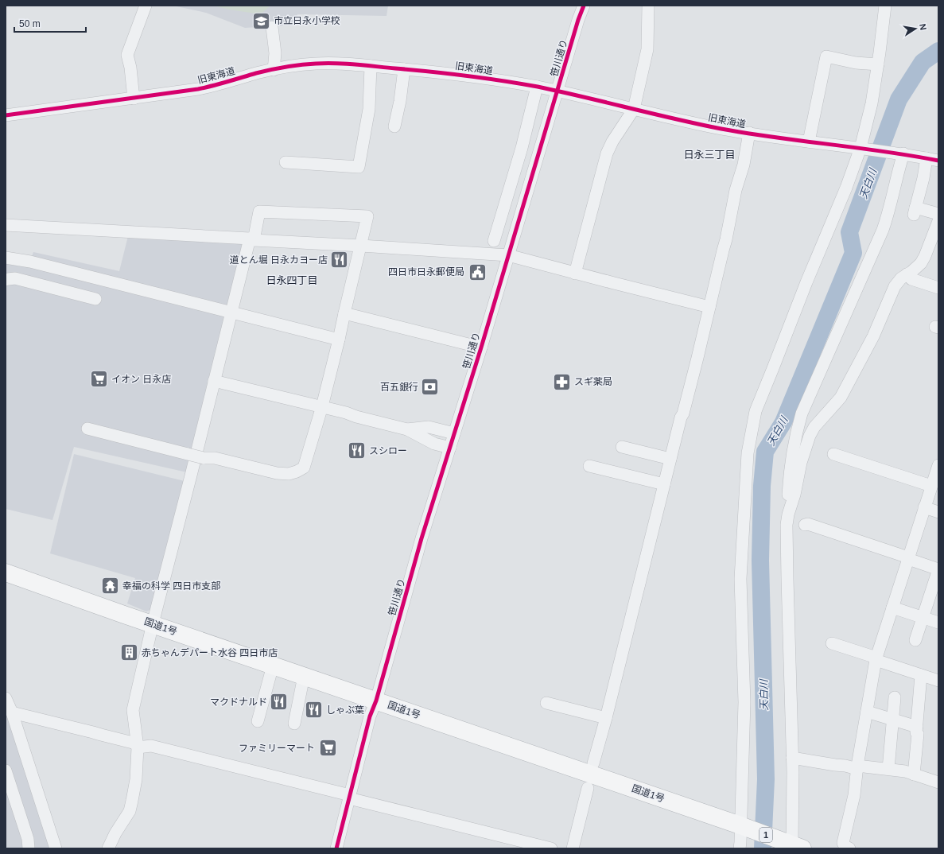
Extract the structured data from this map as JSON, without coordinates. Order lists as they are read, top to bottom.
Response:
{
  "streets": {
    "highway": ["国道1号", "1"],
    "street": ["笹川通り", "旧東海道"]
  },
  "crossings": [
    ["笹川通り", "旧東海道"],
    ["笹川通り", "国道1号"]
  ],
  "districts": ["日永三丁目", "日永四丁目"],
  "water": ["天白川"],
  "places": {
    "school or university": ["市立日永小学校"],
    "restaurant": [
      "道とん堀 日永カヨー店",
      "スシロー",
      "マクドナルド",
      "しゃぶ葉"
    ],
    "public building": ["四日市日永郵便局"],
    "supermarket": ["イオン 日永店", "ファミリーマート"],
    "pharmacy": ["スギ薬局"],
    "bank": ["百五銀行"],
    "temple": ["幸福の科学 四日市支部"],
    "building": ["赤ちゃんデパート水谷 四日市店"]
  },
  "scale_bar": "50 m",
  "north": "right"
}
